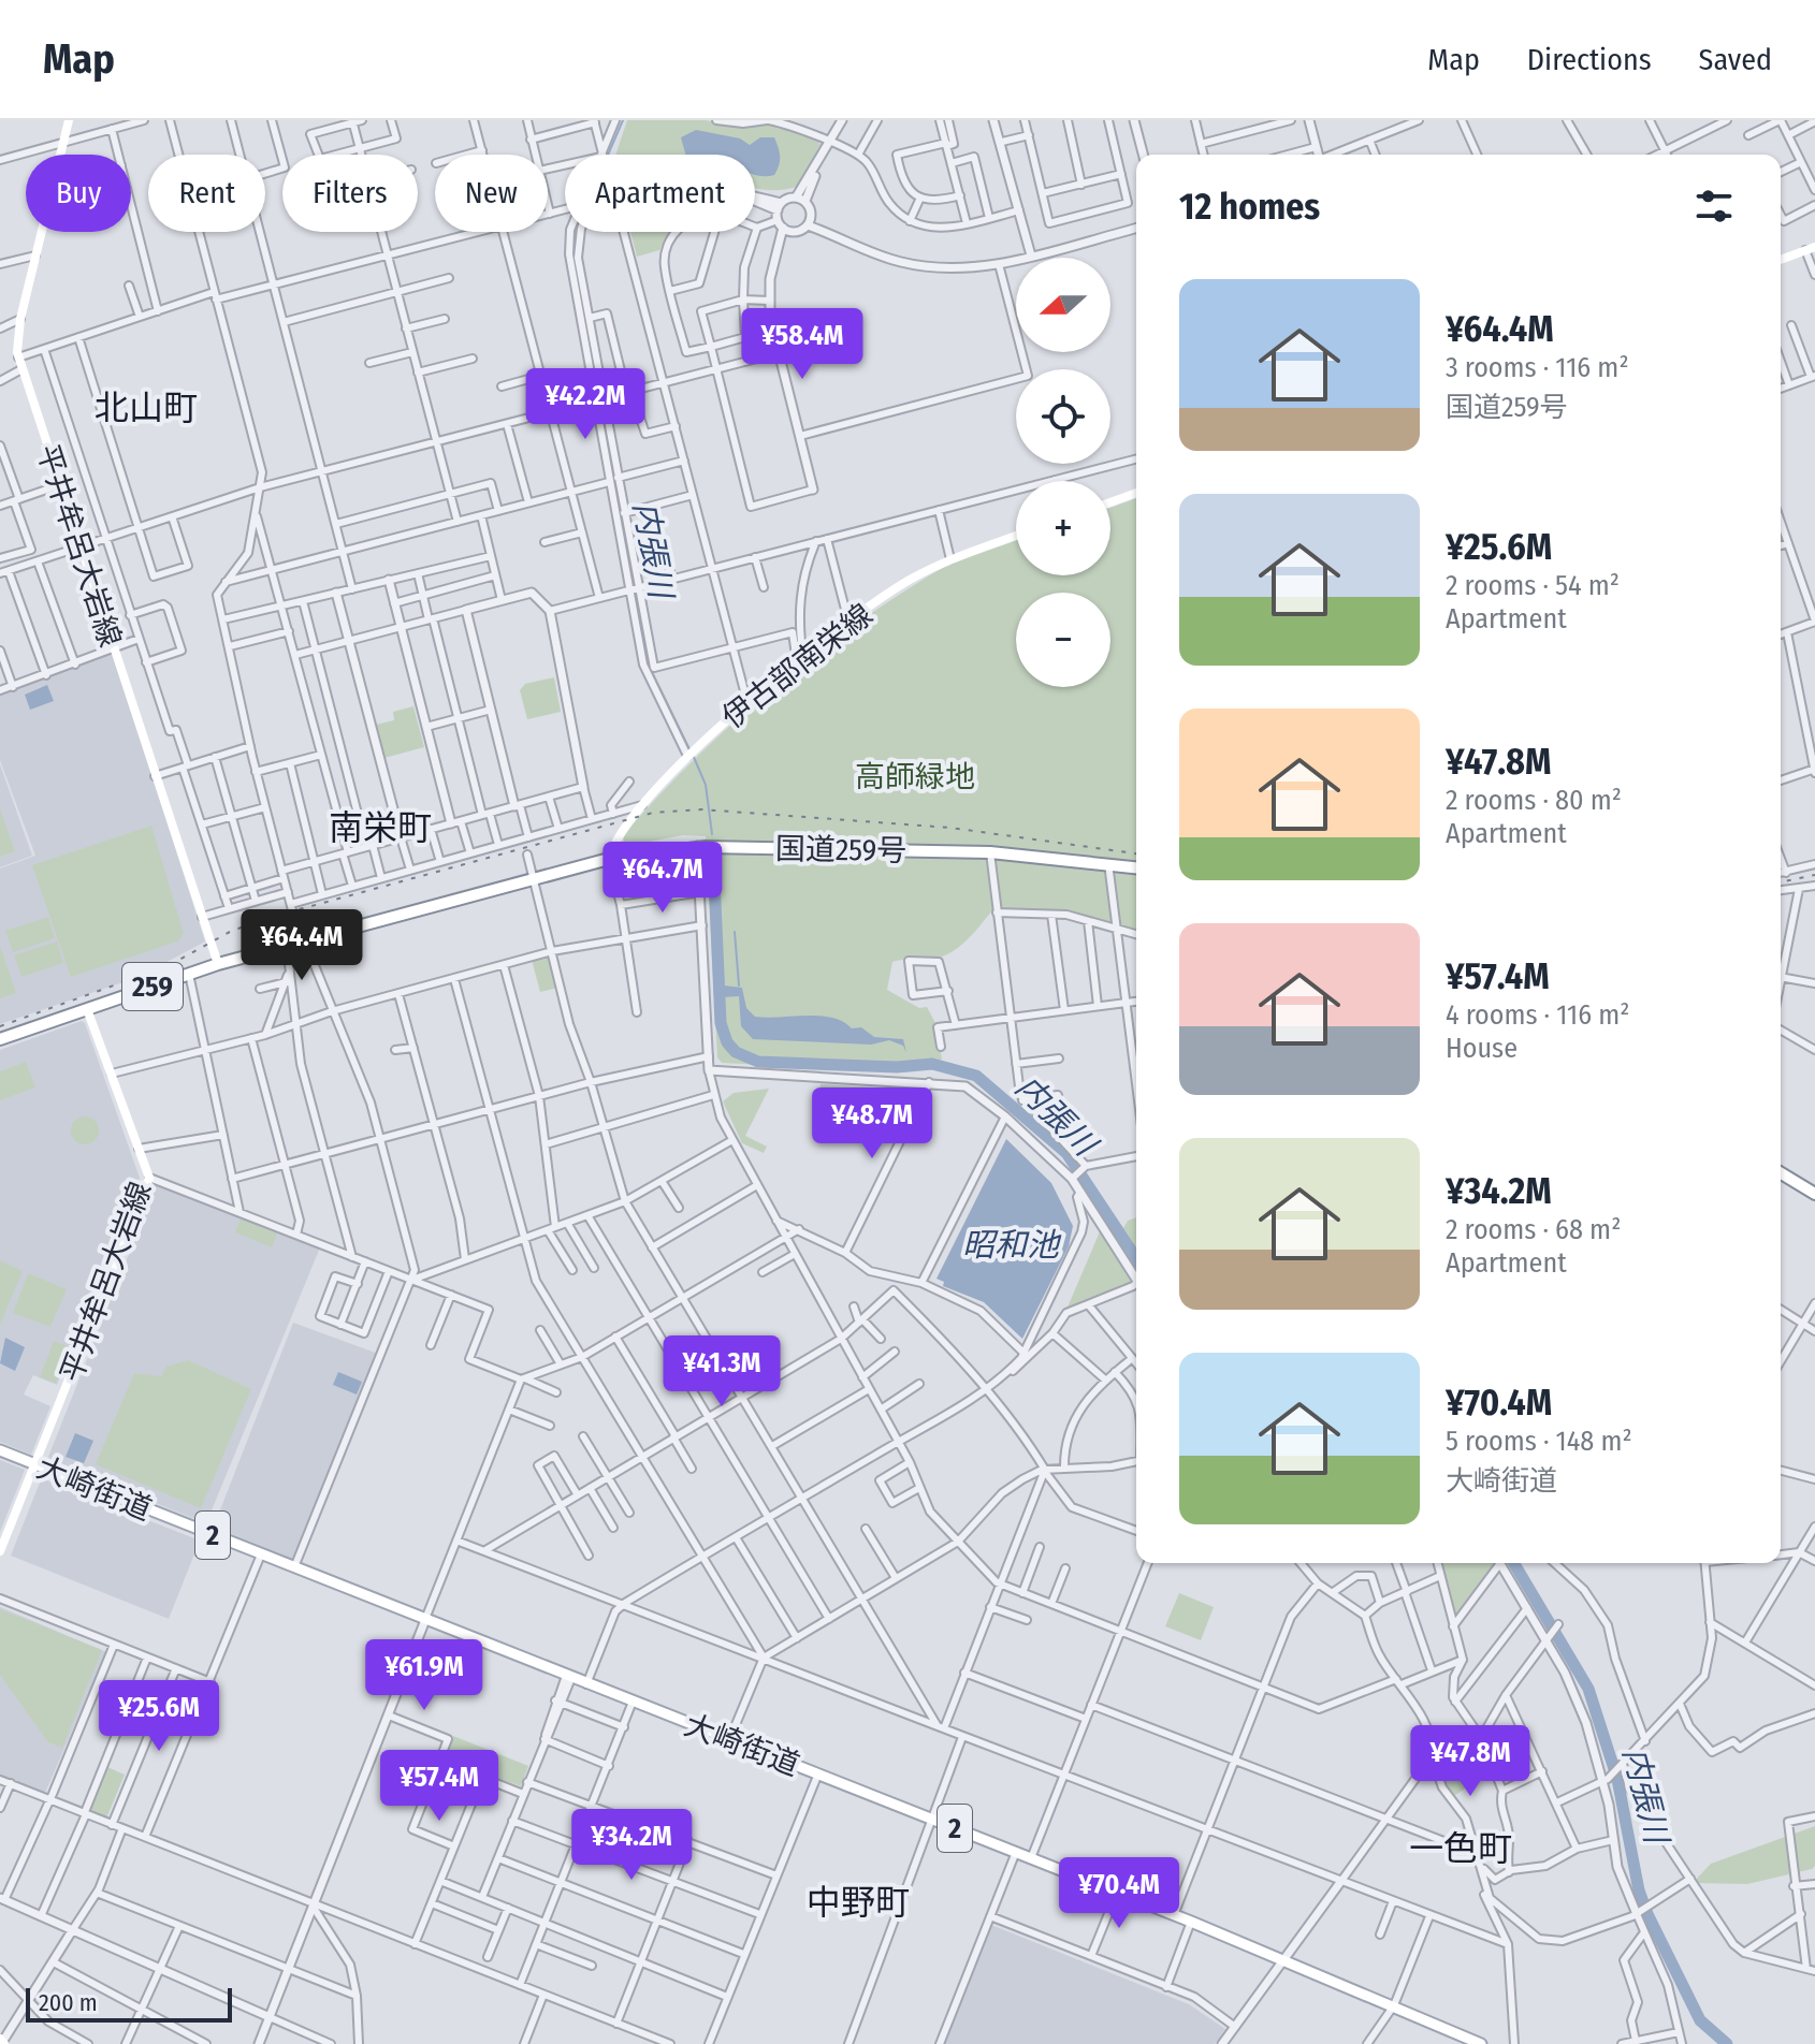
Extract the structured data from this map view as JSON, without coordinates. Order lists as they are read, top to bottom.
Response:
{
  "streets": {
    "highway": ["国道259号", "259"],
    "main road": [
      "平井牟呂大岩線",
      "伊古部南栄線",
      "大崎街道",
      "2"
    ]
  },
  "crossings": [
    ["平井牟呂大岩線", "国道259号"],
    ["平井牟呂大岩線", "大崎街道"],
    ["伊古部南栄線", "国道259号"]
  ],
  "districts": [
    "北山町",
    "南栄町",
    "一色町",
    "中野町"
  ],
  "water": ["内張川", "昭和池"],
  "parks": ["高師緑地"],
  "scale_bar": "200 m",
  "north": "left",
  "page": {
    "header": "Map",
    "nav": ["Map", "Directions", "Saved"],
    "chip": [
      "Buy",
      "Rent",
      "Filters",
      "New",
      "Apartment"
    ],
    "heading": "12 homes",
    "map_buttons": ["+", "−"],
    "list": [
      {
        "name": "¥64.4M",
        "note": "3 rooms · 116 m² · 国道259号"
      },
      {
        "name": "¥25.6M",
        "note": "2 rooms · 54 m² · Apartment"
      },
      {
        "name": "¥47.8M",
        "note": "2 rooms · 80 m² · Apartment"
      },
      {
        "name": "¥57.4M",
        "note": "4 rooms · 116 m² · House"
      },
      {
        "name": "¥34.2M",
        "note": "2 rooms · 68 m² · Apartment"
      },
      {
        "name": "¥70.4M",
        "note": "5 rooms · 148 m² · 大崎街道"
      }
    ],
    "price": [
      "¥58.4M",
      "¥42.2M",
      "¥64.7M",
      "¥64.4M",
      "¥48.7M",
      "¥41.3M",
      "¥61.9M",
      "¥25.6M",
      "¥47.8M",
      "¥57.4M",
      "¥34.2M",
      "¥70.4M"
    ],
    "scale": "200 m"
  }
}
